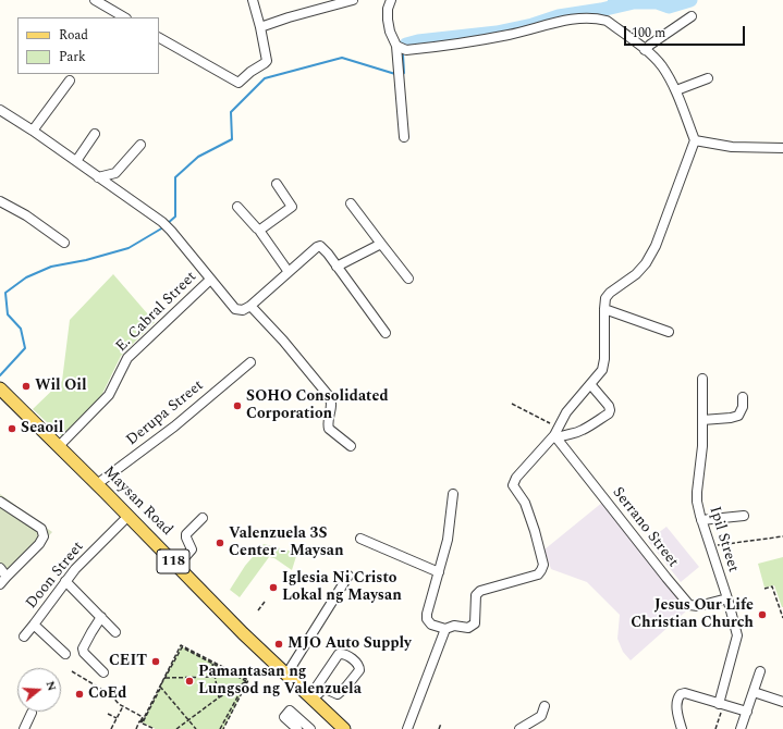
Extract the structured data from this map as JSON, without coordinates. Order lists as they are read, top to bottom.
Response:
{
  "streets": {
    "main road": ["Maysan Road", "118"],
    "street": [
      "E. Cabral Street",
      "Derupa Street",
      "Serrano Street",
      "Ipil Street",
      "Doon Street"
    ]
  },
  "crossings": [
    ["E. Cabral Street", "Maysan Road"],
    ["Derupa Street", "Maysan Road"],
    ["Maysan Road", "Doon Street"],
    ["Serrano Street", "Ipil Street"]
  ],
  "places": [
    "Wil Oil",
    "SOHO Consolidated Corporation",
    "Seaoil",
    "Valenzuela 3S Center - Maysan",
    "Iglesia Ni Cristo Lokal ng Maysan",
    "Jesus Our Life Christian Church",
    "MJO Auto Supply",
    "CEIT",
    "Pamantasan ng Lungsod ng Valenzuela",
    "CoEd"
  ],
  "legend": ["Road", "Park"],
  "scale_bar": "100 m",
  "north": "right"
}
